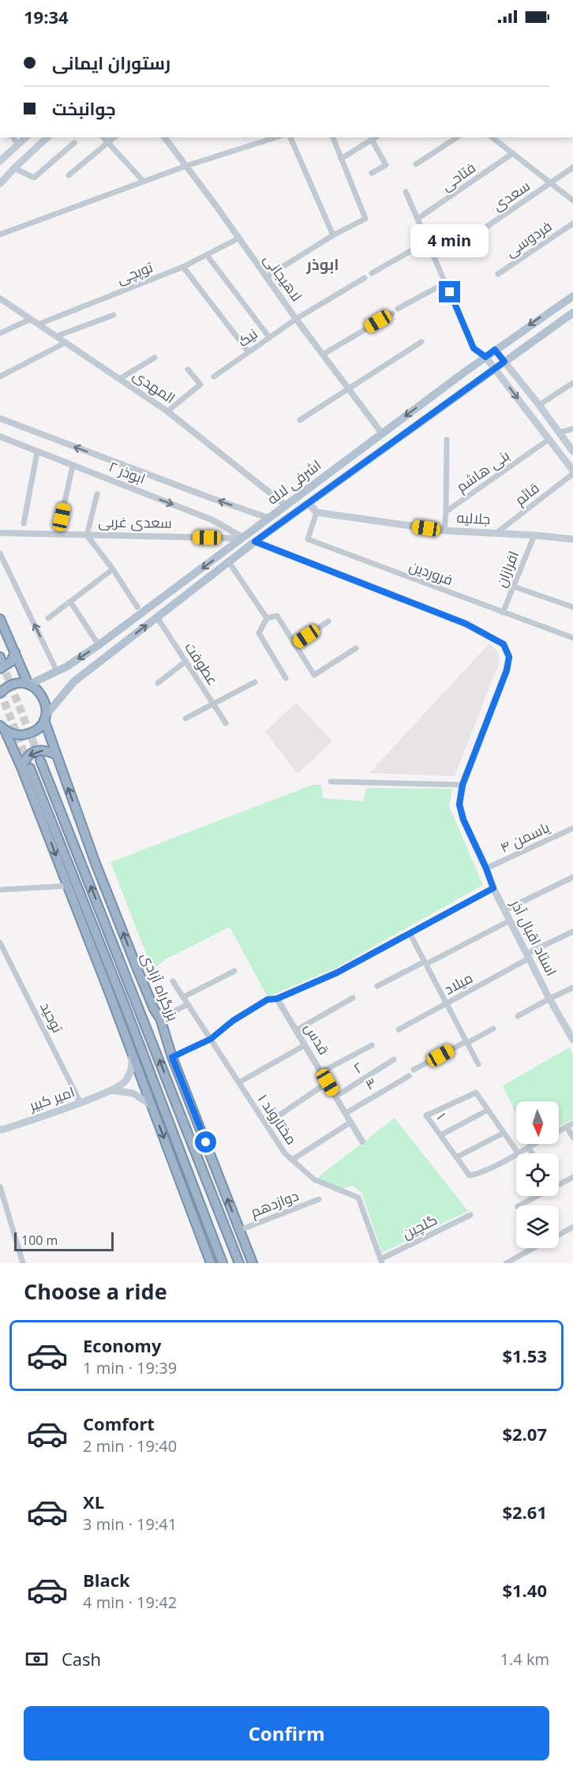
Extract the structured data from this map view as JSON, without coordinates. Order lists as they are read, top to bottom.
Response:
{
  "streets": {
    "highway": ["بزرگراه آزادی"],
    "main road": [
      "اشرفی لاله",
      "جلالیه",
      "استاد اقبال آذر",
      "امیر کبیر"
    ],
    "street": [
      "فتاحی",
      "سعدی",
      "فردوسی",
      "توپچی",
      "لاهیجانی",
      "نیک",
      "المهدی",
      "بنی هاشم",
      "ابوذر ۲",
      "قائم",
      "سعدی غربی",
      "افرازان",
      "فروردین",
      "عطوفت",
      "یاسمن ۴",
      "میلاد",
      "توحید",
      "قدس",
      "۲",
      "۳",
      "۱",
      "مختاروند ۱",
      "دوازدهم",
      "گلچین"
    ]
  },
  "crossings": [
    ["توپچی", "لاهیجانی"],
    ["توپچی", "المهدی"],
    ["لاهیجانی", "نیک"],
    ["لاهیجانی", "اشرفی لاله"],
    ["المهدی", "اشرفی لاله"],
    ["ابوذر ۲", "اشرفی لاله"],
    ["ابوذر ۲", "سعدی غربی"],
    ["اشرفی لاله", "سعدی غربی"],
    ["اشرفی لاله", "عطوفت"],
    ["اشرفی لاله", "استاد اقبال آذر"],
    ["اشرفی لاله", "بزرگراه آزادی"],
    ["قائم", "جلالیه"],
    ["جلالیه", "افرازان"],
    ["جلالیه", "فروردین"],
    ["افرازان", "فروردین"],
    ["یاسمن ۴", "استاد اقبال آذر"],
    ["استاد اقبال آذر", "میلاد"],
    ["بزرگراه آزادی", "دوازدهم"],
    ["توحید", "امیر کبیر"],
    ["قدس", "۲"],
    ["قدس", "۳"],
    ["مختاروند ۱", "گلچین"]
  ],
  "districts": ["ابوذر"],
  "scale_bar": "100 m",
  "north": "bottom",
  "page": {
    "status": "19:34",
    "banner": ["رستوران ایمانی", "جوانبخت"],
    "bubble": "4 min",
    "scale": "100 m",
    "heading": "Choose a ride",
    "list": [
      {
        "name": "Economy",
        "note": "1 min · 19:39",
        "value": "$1.53"
      },
      {
        "name": "Comfort",
        "note": "2 min · 19:40",
        "value": "$2.07"
      },
      {
        "name": "XL",
        "note": "3 min · 19:41",
        "value": "$2.61"
      },
      {
        "name": "Black",
        "note": "4 min · 19:42",
        "value": "$1.40"
      }
    ],
    "pay": ["Cash", "1.4 km"],
    "buttons": "Confirm"
  }
}
